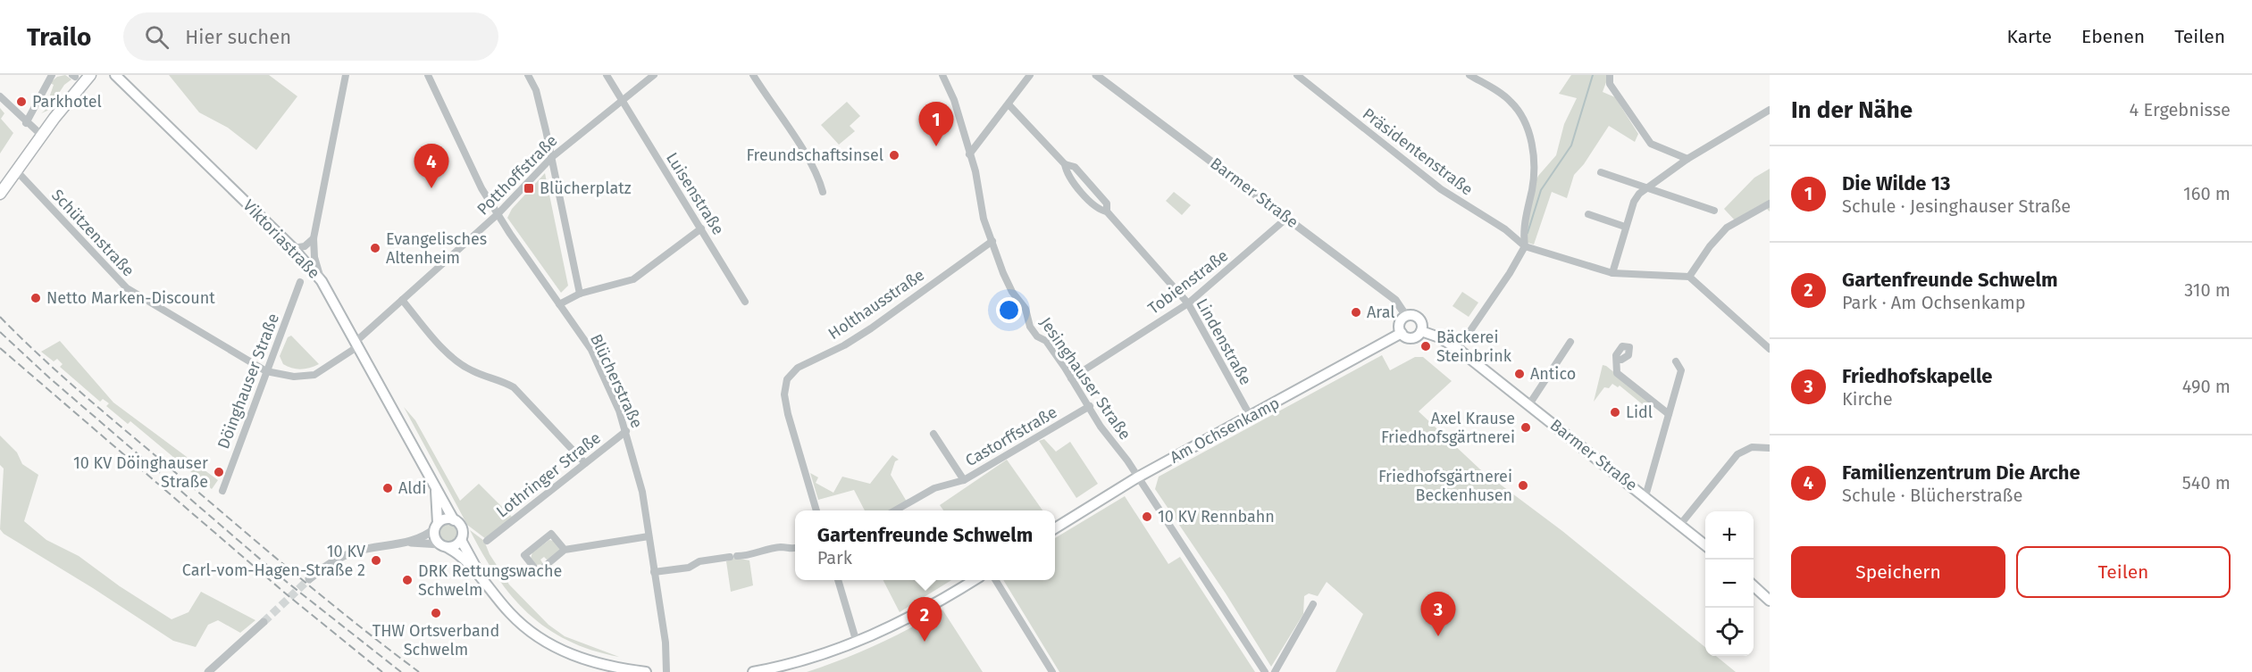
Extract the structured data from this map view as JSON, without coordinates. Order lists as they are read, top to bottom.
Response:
{
  "streets": {
    "main road": ["Barmer Straße", "Viktoriastraße", "Am Ochsenkamp"],
    "street": [
      "Präsidentenstraße",
      "Potthoffstraße",
      "Luisenstraße",
      "Schützenstraße",
      "Tobienstraße",
      "Holthausstraße",
      "Lindenstraße",
      "Jesinghauser Straße",
      "Döinghauser Straße",
      "Blücherstraße",
      "Castorffstraße",
      "Lothringer Straße"
    ]
  },
  "crossings": [
    ["Potthoffstraße", "Luisenstraße"],
    ["Potthoffstraße", "Schützenstraße"],
    ["Potthoffstraße", "Viktoriastraße"],
    ["Potthoffstraße", "Döinghauser Straße"],
    ["Potthoffstraße", "Blücherstraße"],
    ["Barmer Straße", "Tobienstraße"],
    ["Barmer Straße", "Am Ochsenkamp"],
    ["Schützenstraße", "Döinghauser Straße"],
    ["Tobienstraße", "Lindenstraße"],
    ["Tobienstraße", "Jesinghauser Straße"],
    ["Holthausstraße", "Jesinghauser Straße"],
    ["Lindenstraße", "Am Ochsenkamp"],
    ["Jesinghauser Straße", "Am Ochsenkamp"],
    ["Jesinghauser Straße", "Castorffstraße"],
    ["Blücherstraße", "Lothringer Straße"]
  ],
  "places": {
    "other": [
      "Parkhotel",
      "Freundschaftsinsel",
      "Evangelisches Altenheim",
      "Netto Marken-Discount",
      "Aral",
      "Bäckerei Steinbrink",
      "Antico",
      "Lidl",
      "Axel Krause Friedhofsgärtnerei",
      "10 KV Döinghauser Straße",
      "Friedhofsgärtnerei Beckenhusen",
      "Aldi",
      "10 KV Rennbahn",
      "10 KV Carl-vom-Hagen-Straße 2",
      "DRK Rettungswache Schwelm",
      "THW Ortsverband Schwelm"
    ],
    "transit": ["Blücherplatz"]
  },
  "page": {
    "header": "Trailo",
    "search": "Hier suchen",
    "nav": ["Karte", "Ebenen", "Teilen"],
    "heading": ["In der Nähe", "4 Ergebnisse"],
    "pins": [
      "1",
      "4",
      "3",
      "2"
    ],
    "list": [
      {
        "mark": "1",
        "name": "Die Wilde 13",
        "note": "Schule · Jesinghauser Straße",
        "value": "160 m"
      },
      {
        "mark": "2",
        "name": "Gartenfreunde Schwelm",
        "note": "Park · Am Ochsenkamp",
        "value": "310 m"
      },
      {
        "mark": "3",
        "name": "Friedhofskapelle",
        "note": "Kirche",
        "value": "490 m"
      },
      {
        "mark": "4",
        "name": "Familienzentrum Die Arche",
        "note": "Schule · Blücherstraße",
        "value": "540 m"
      }
    ],
    "popup": ["Gartenfreunde Schwelm", "Park"],
    "map_buttons": ["+", "−"],
    "buttons": ["Speichern", "Teilen"]
  }
}
